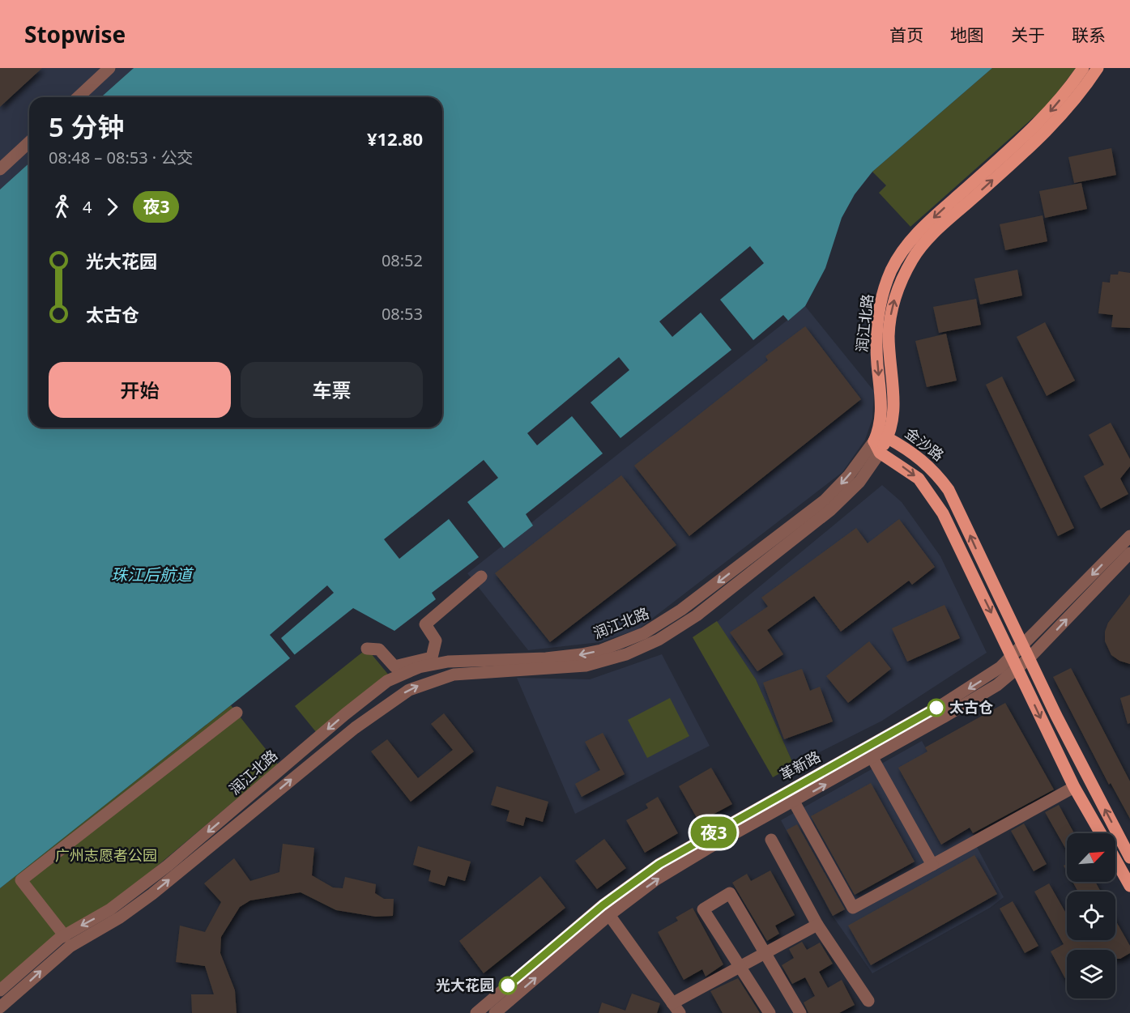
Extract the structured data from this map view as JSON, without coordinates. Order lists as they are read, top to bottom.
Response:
{
  "streets": {
    "main road": ["润江北路", "金沙路"],
    "street": ["革新路"]
  },
  "crossings": [
    ["润江北路", "金沙路"],
    ["金沙路", "革新路"]
  ],
  "water": ["珠江后航道"],
  "parks": ["广州志愿者公园"],
  "places": ["太古仓", "光大花园"],
  "lines": ["bus line 夜3"],
  "north": "top right",
  "page": {
    "header": "Stopwise",
    "nav": [
      "首页",
      "地图",
      "关于",
      "联系"
    ],
    "on_map": "夜3",
    "heading": ["5 分钟", "08:48 – 08:53 · 公交", "¥12.80"],
    "legs": ["4", "夜3"],
    "list": [
      {
        "name": "光大花园",
        "value": "08:52"
      },
      {
        "name": "太古仓",
        "value": "08:53"
      }
    ],
    "buttons": ["开始", "车票"]
  }
}
